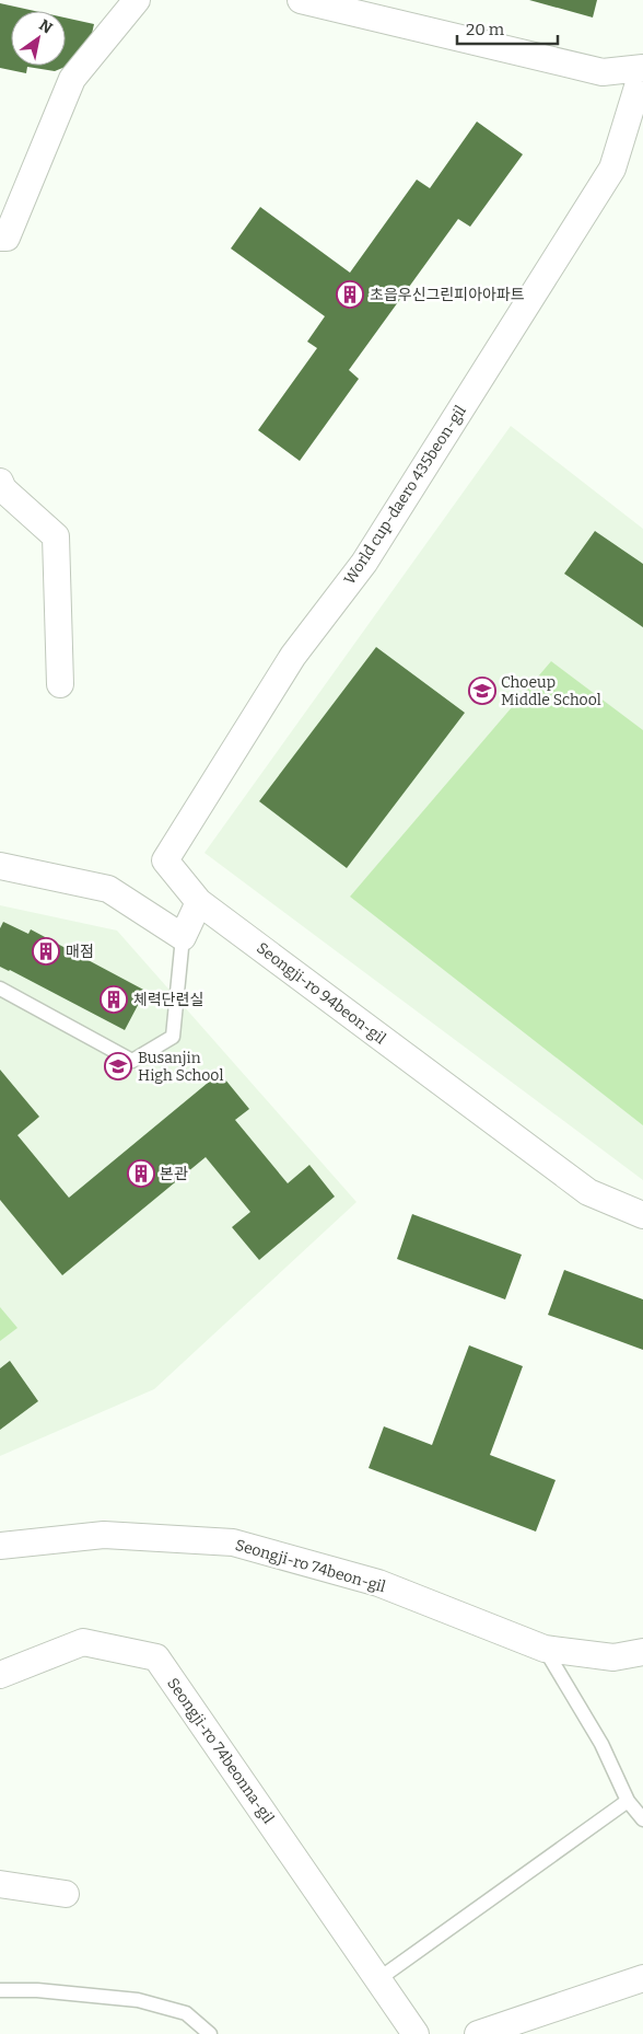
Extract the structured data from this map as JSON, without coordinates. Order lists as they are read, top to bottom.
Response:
{
  "streets": {
    "street": [
      "World cup-daero 435beon-gil",
      "Seongji-ro 94beon-gil",
      "Seongji-ro 74beon-gil",
      "Seongji-ro 74beonna-gil"
    ]
  },
  "crossings": [
    ["World cup-daero 435beon-gil", "Seongji-ro 94beon-gil"]
  ],
  "places": {
    "building": [
      "초읍우신그린피아아파트",
      "매점",
      "체력단련실",
      "본관"
    ],
    "school or university": ["Choeup Middle School", "Busanjin High School"]
  },
  "scale_bar": "20 m",
  "north": "top right"
}
